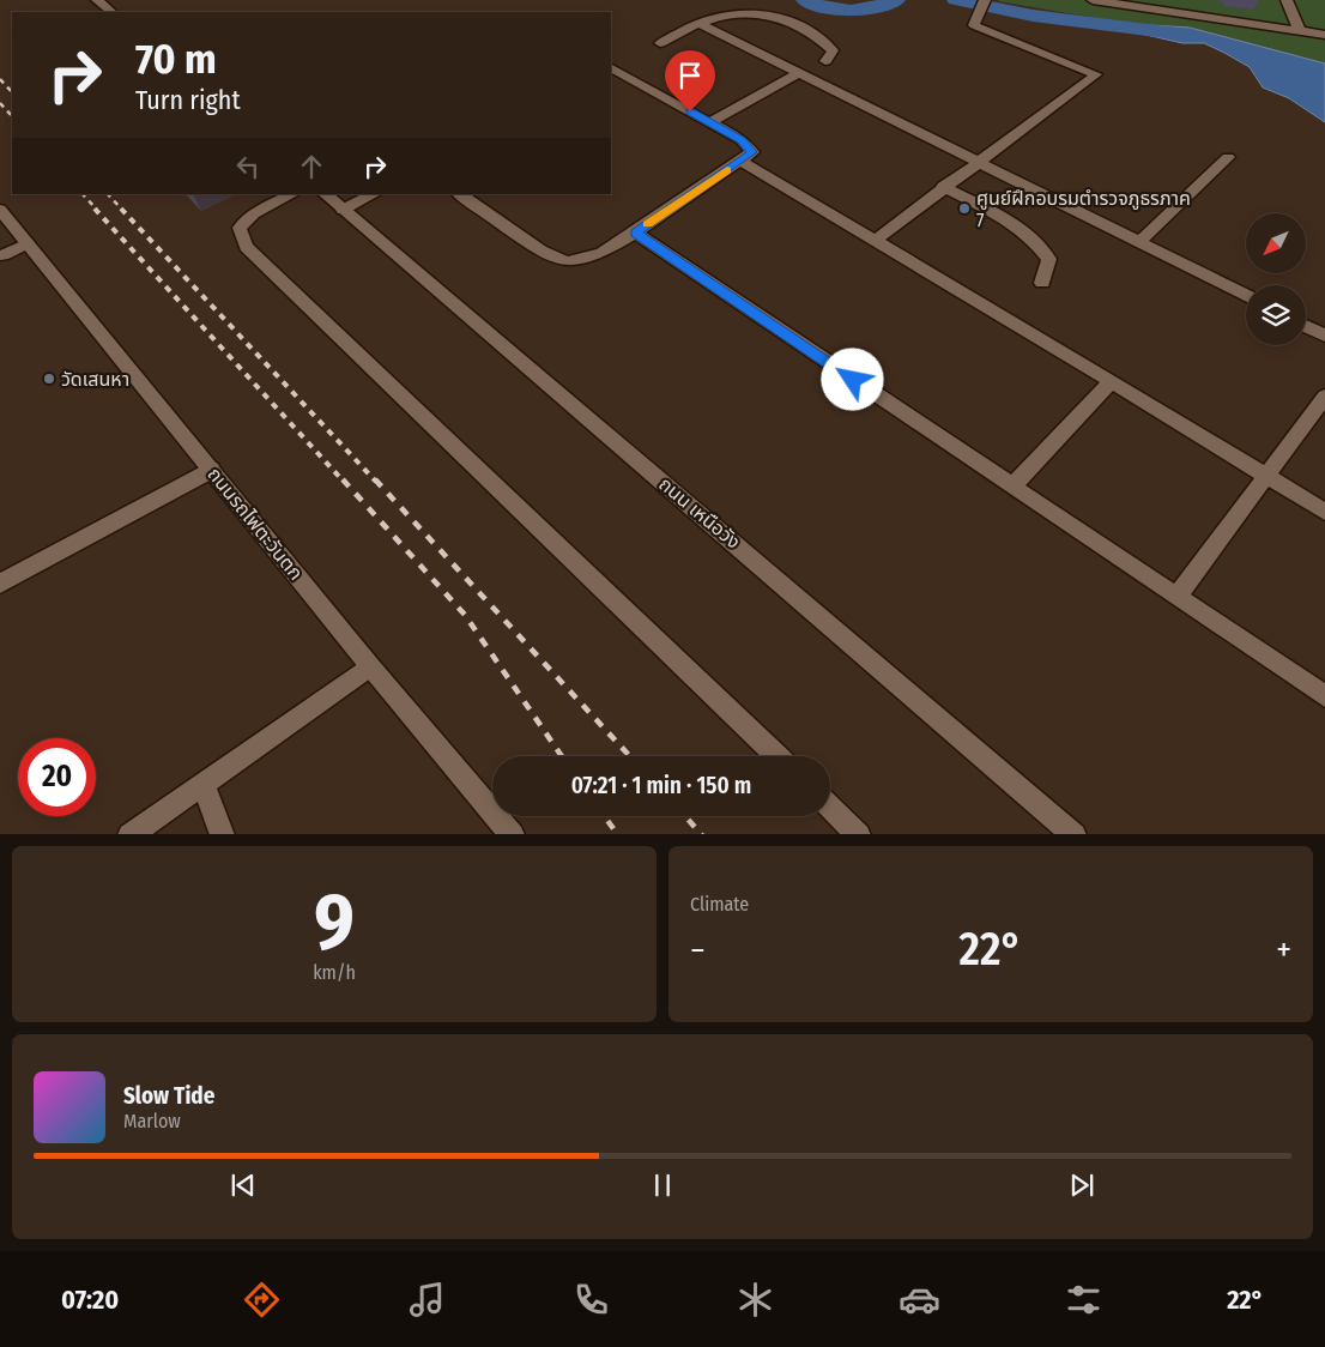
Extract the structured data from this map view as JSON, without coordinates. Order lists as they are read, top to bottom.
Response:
{
  "streets": {
    "street": ["ถนน เหนือวัง", "ถนนรถไฟตะวันตก"]
  },
  "places": ["ศูนย์ฝึกอบรมตำรวจภูธรภาค 7", "วัดเสนหา"],
  "north": "bottom left",
  "page": {
    "turn": ["70 m", "Turn right"],
    "limit": "20",
    "trip": "07:21 · 1 min · 150 m",
    "tile": [
      ["9", "km/h"],
      "Climate"
    ],
    "heat": ["−", "22°", "+"],
    "song": ["Slow Tide", "Marlow"],
    "tabs": ["07:20", "22°"]
  }
}
